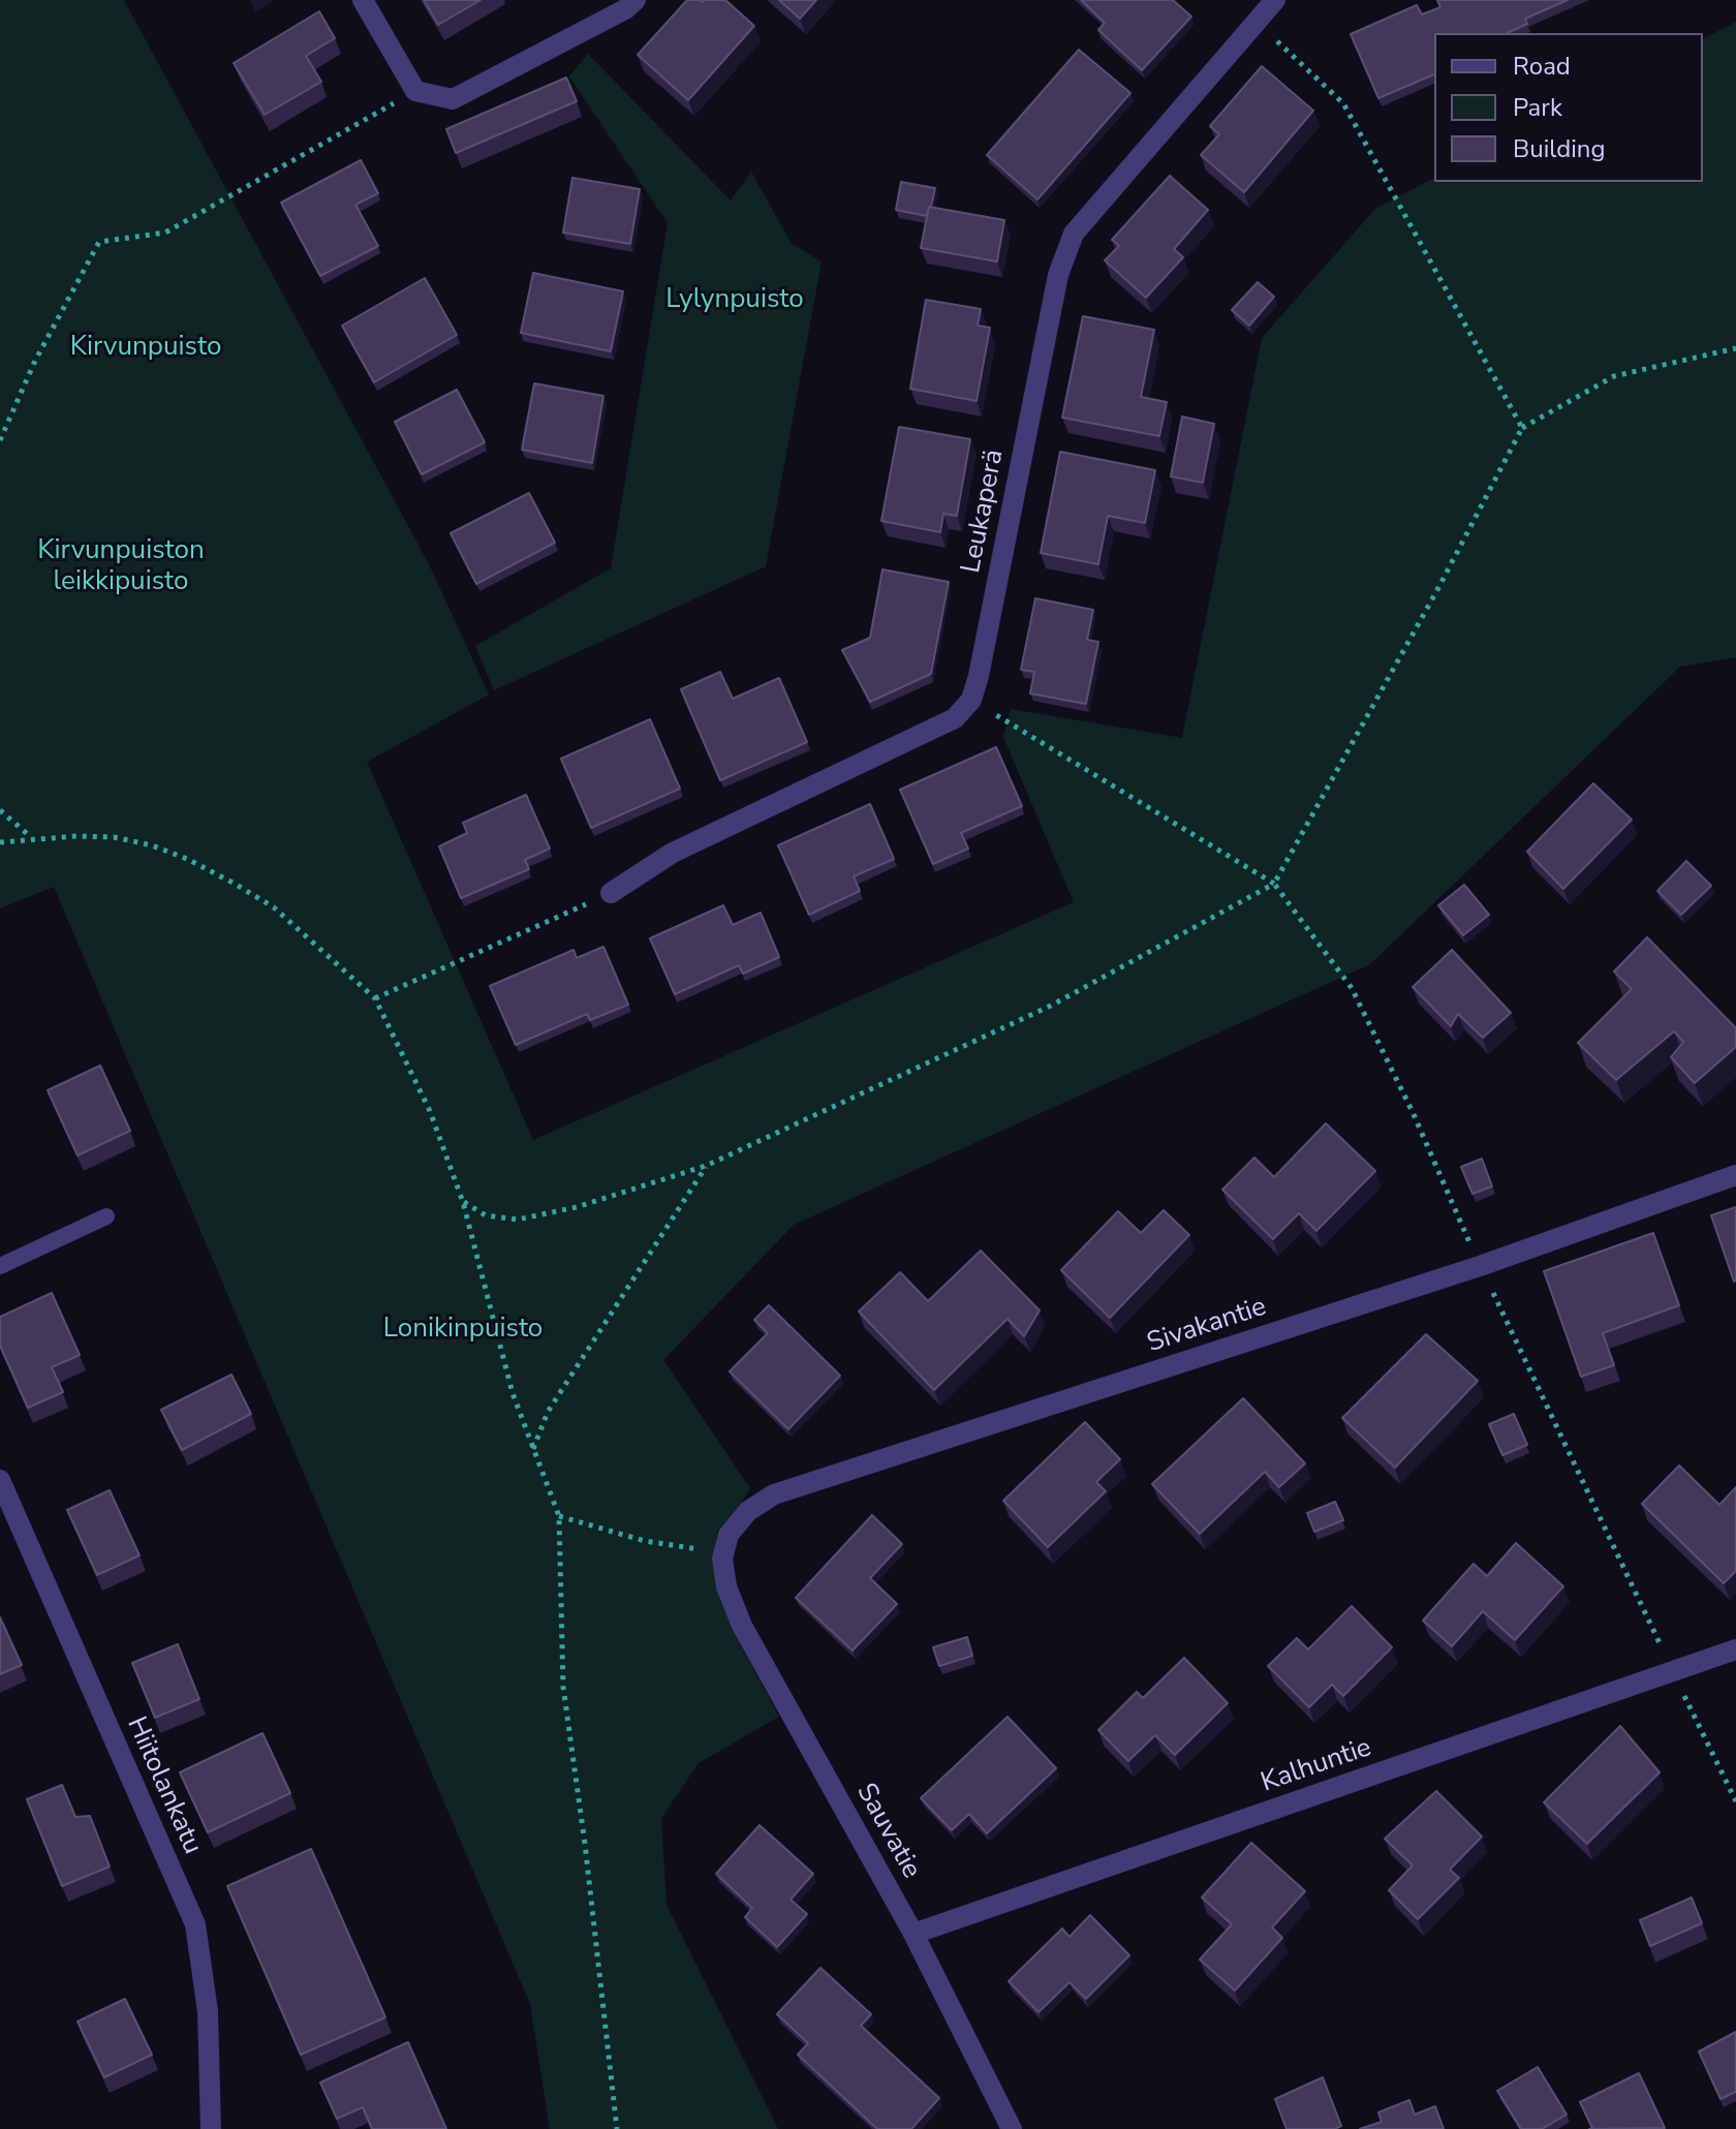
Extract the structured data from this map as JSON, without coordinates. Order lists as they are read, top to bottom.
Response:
{
  "streets": {
    "street": [
      "Leukaperä",
      "Sivakantie",
      "Kalhuntie",
      "Hiitolankatu",
      "Sauvatie"
    ]
  },
  "crossings": [
    ["Sivakantie", "Sauvatie"],
    ["Kalhuntie", "Sauvatie"]
  ],
  "parks": [
    "Lylynpuisto",
    "Kirvunpuisto",
    "Kirvunpuiston leikkipuisto",
    "Lonikinpuisto"
  ],
  "legend": ["Road", "Park", "Building"]
}
